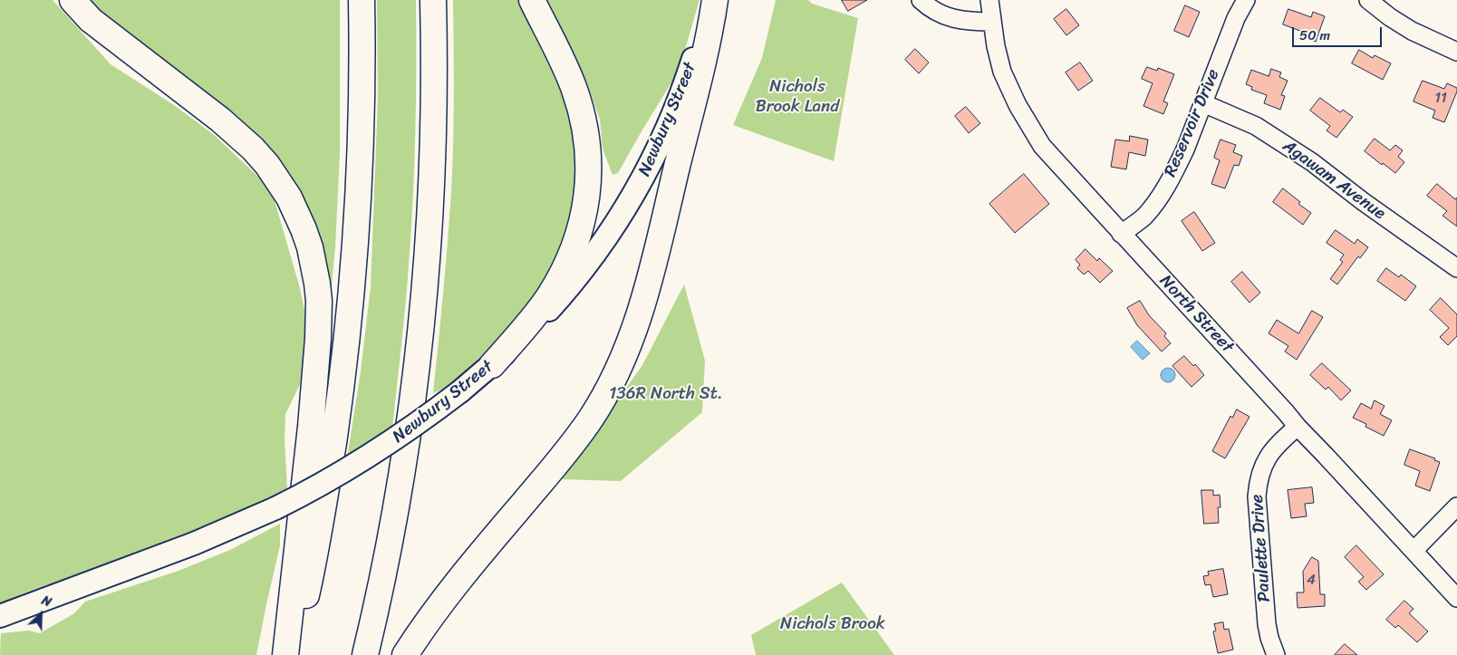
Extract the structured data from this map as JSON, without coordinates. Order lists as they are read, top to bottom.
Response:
{
  "streets": {
    "main road": ["Newbury Street"],
    "street": [
      "Reservoir Drive",
      "Agawam Avenue",
      "North Street",
      "Paulette Drive"
    ]
  },
  "crossings": [
    ["Reservoir Drive", "Agawam Avenue"],
    ["Reservoir Drive", "North Street"],
    ["North Street", "Paulette Drive"]
  ],
  "parks": ["Nichols Brook Land", "136R North St.", "Nichols Brook"],
  "house_numbers": ["11", "4"],
  "scale_bar": "50 m",
  "north": "top right"
}
